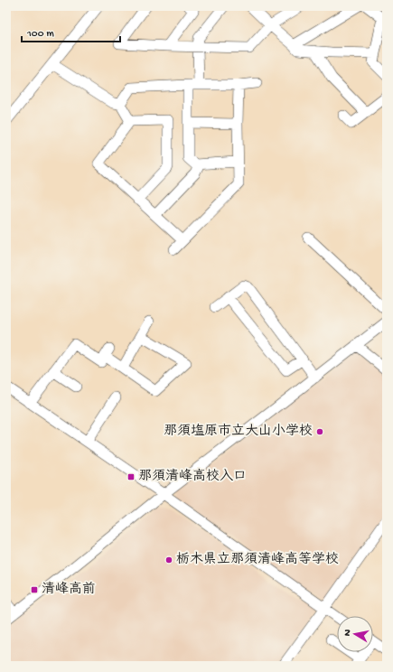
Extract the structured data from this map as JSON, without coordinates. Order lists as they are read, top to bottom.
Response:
{
  "places": {
    "other": ["那須塩原市立大山小学校", "栃木県立那須清峰高等学校"],
    "transit": ["那須清峰高校入口", "清峰高前"]
  },
  "scale_bar": "100 m",
  "north": "left"
}
